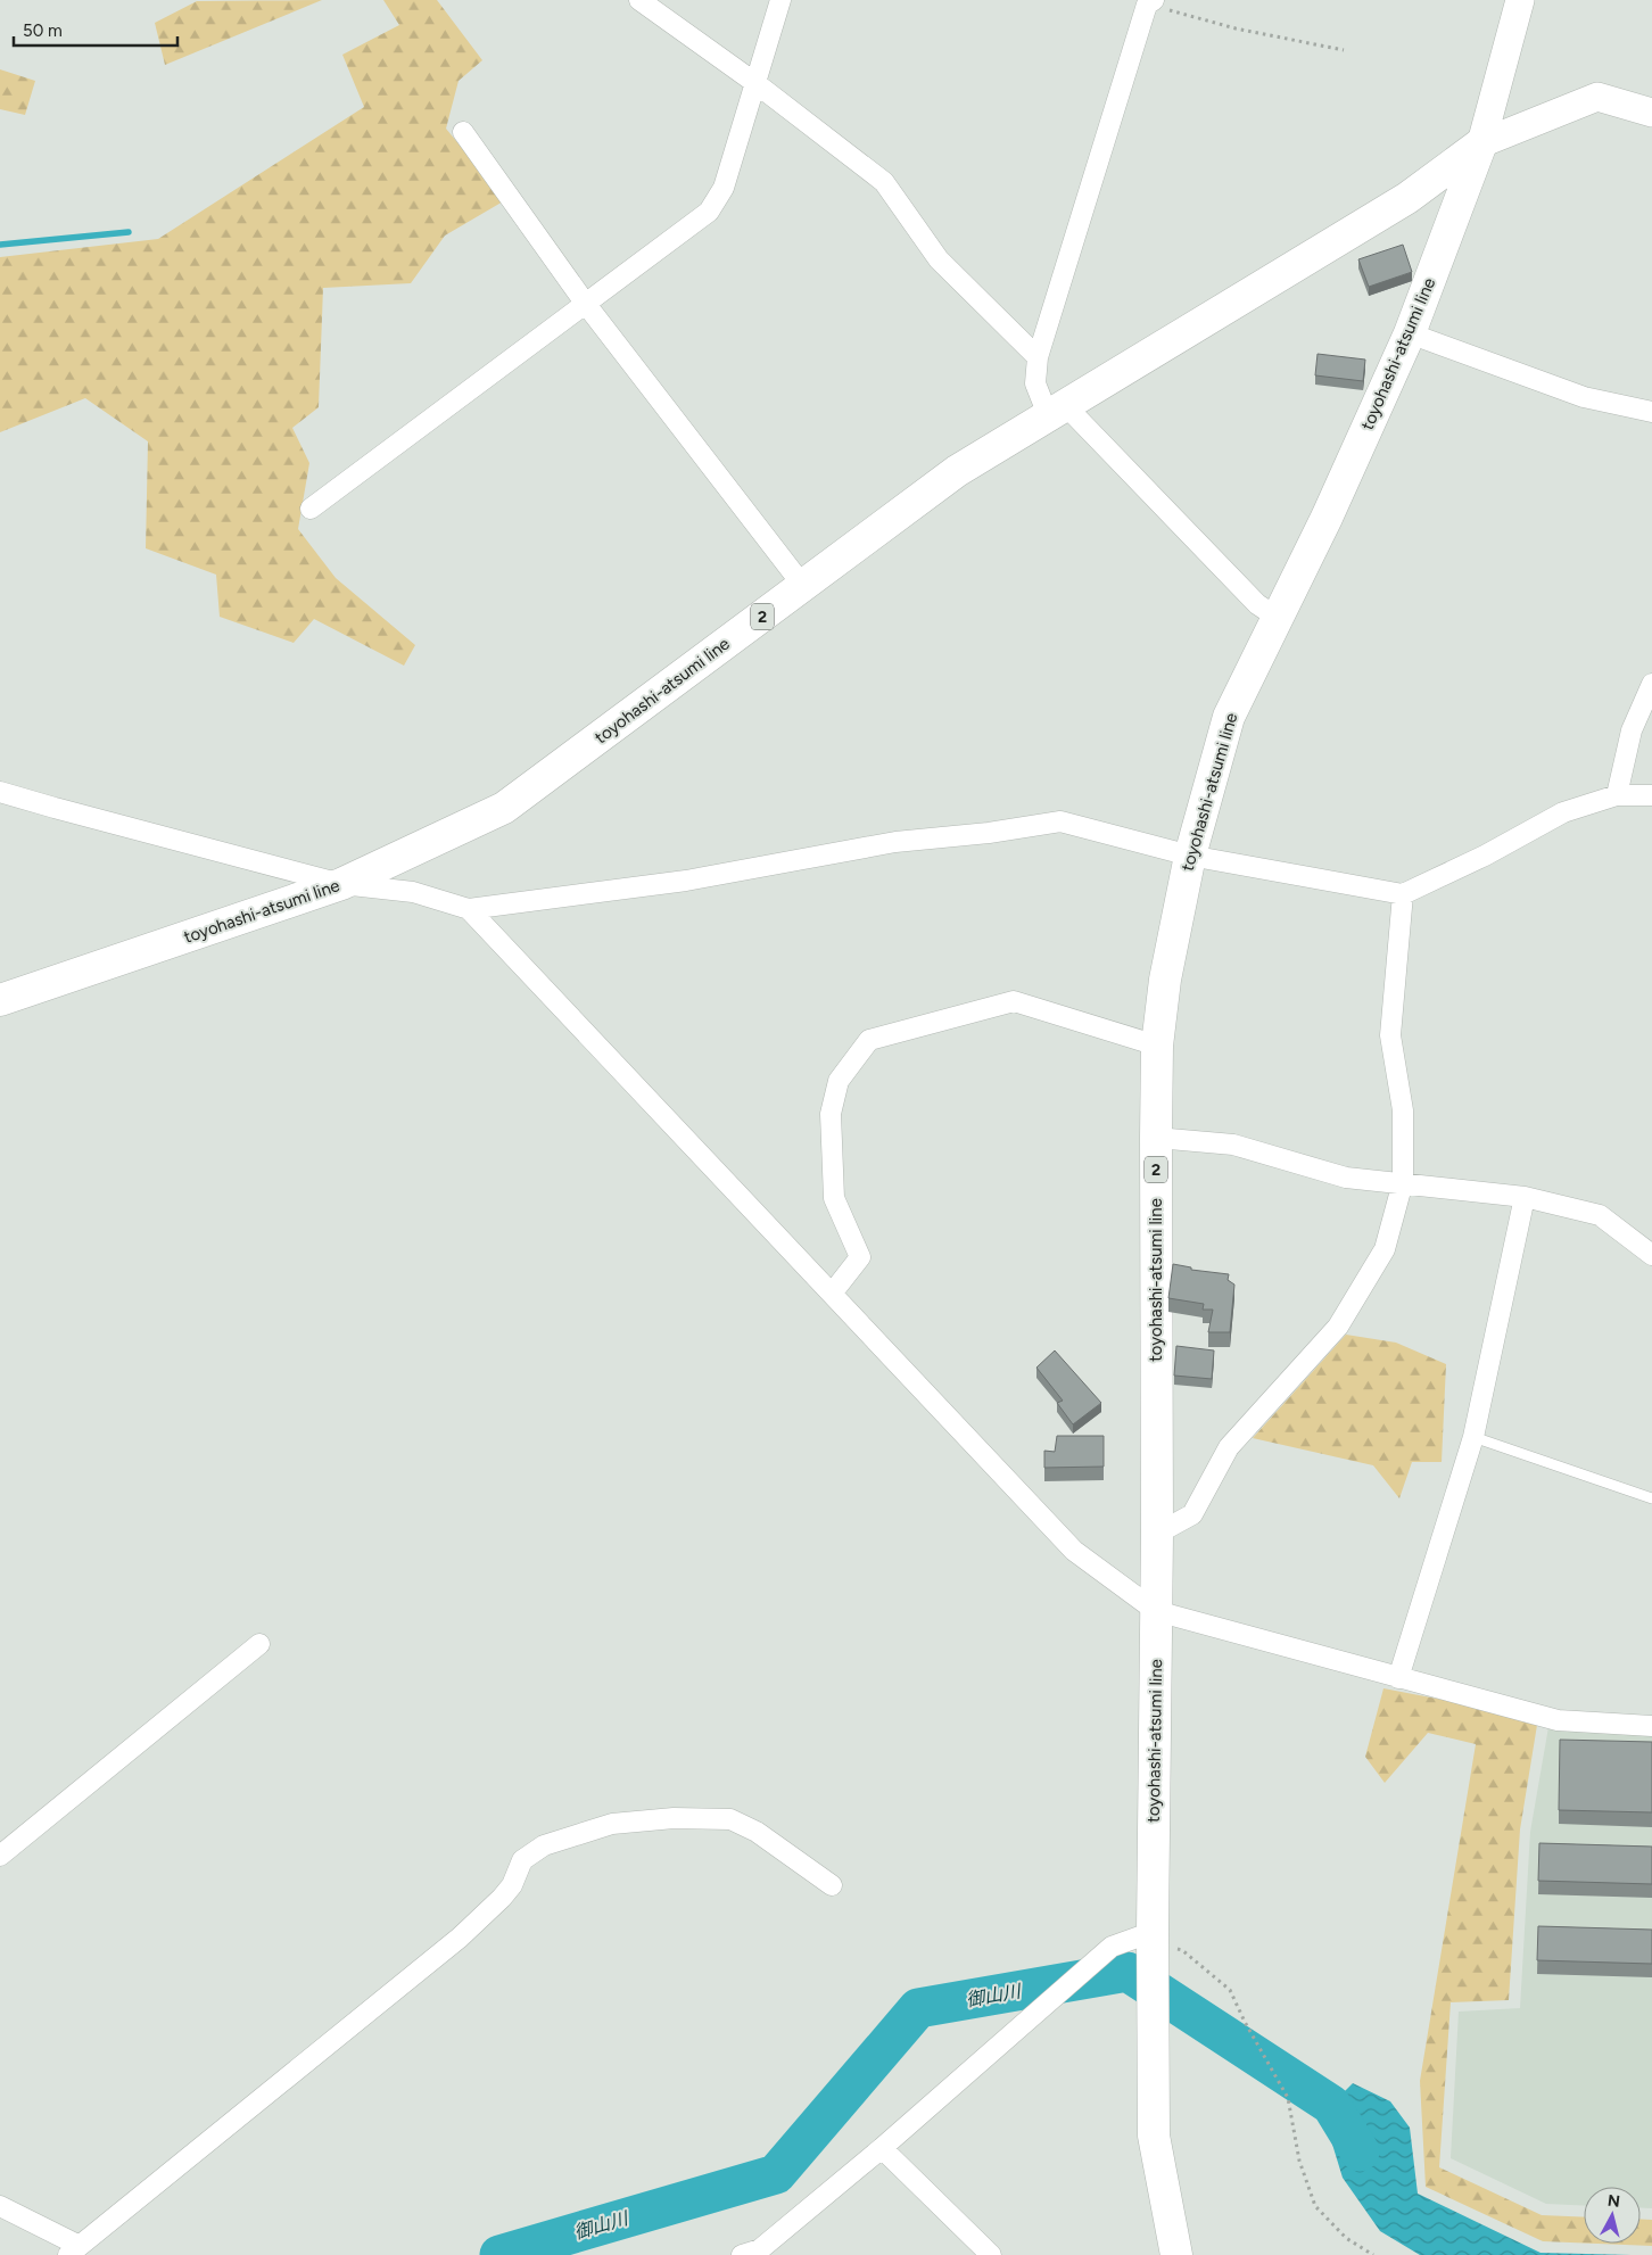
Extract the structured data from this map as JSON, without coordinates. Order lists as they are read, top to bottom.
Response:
{
  "streets": {
    "main road": ["toyohashi-atsumi line", "2"]
  },
  "water": ["御山川"],
  "scale_bar": "50 m",
  "north": "top"
}
